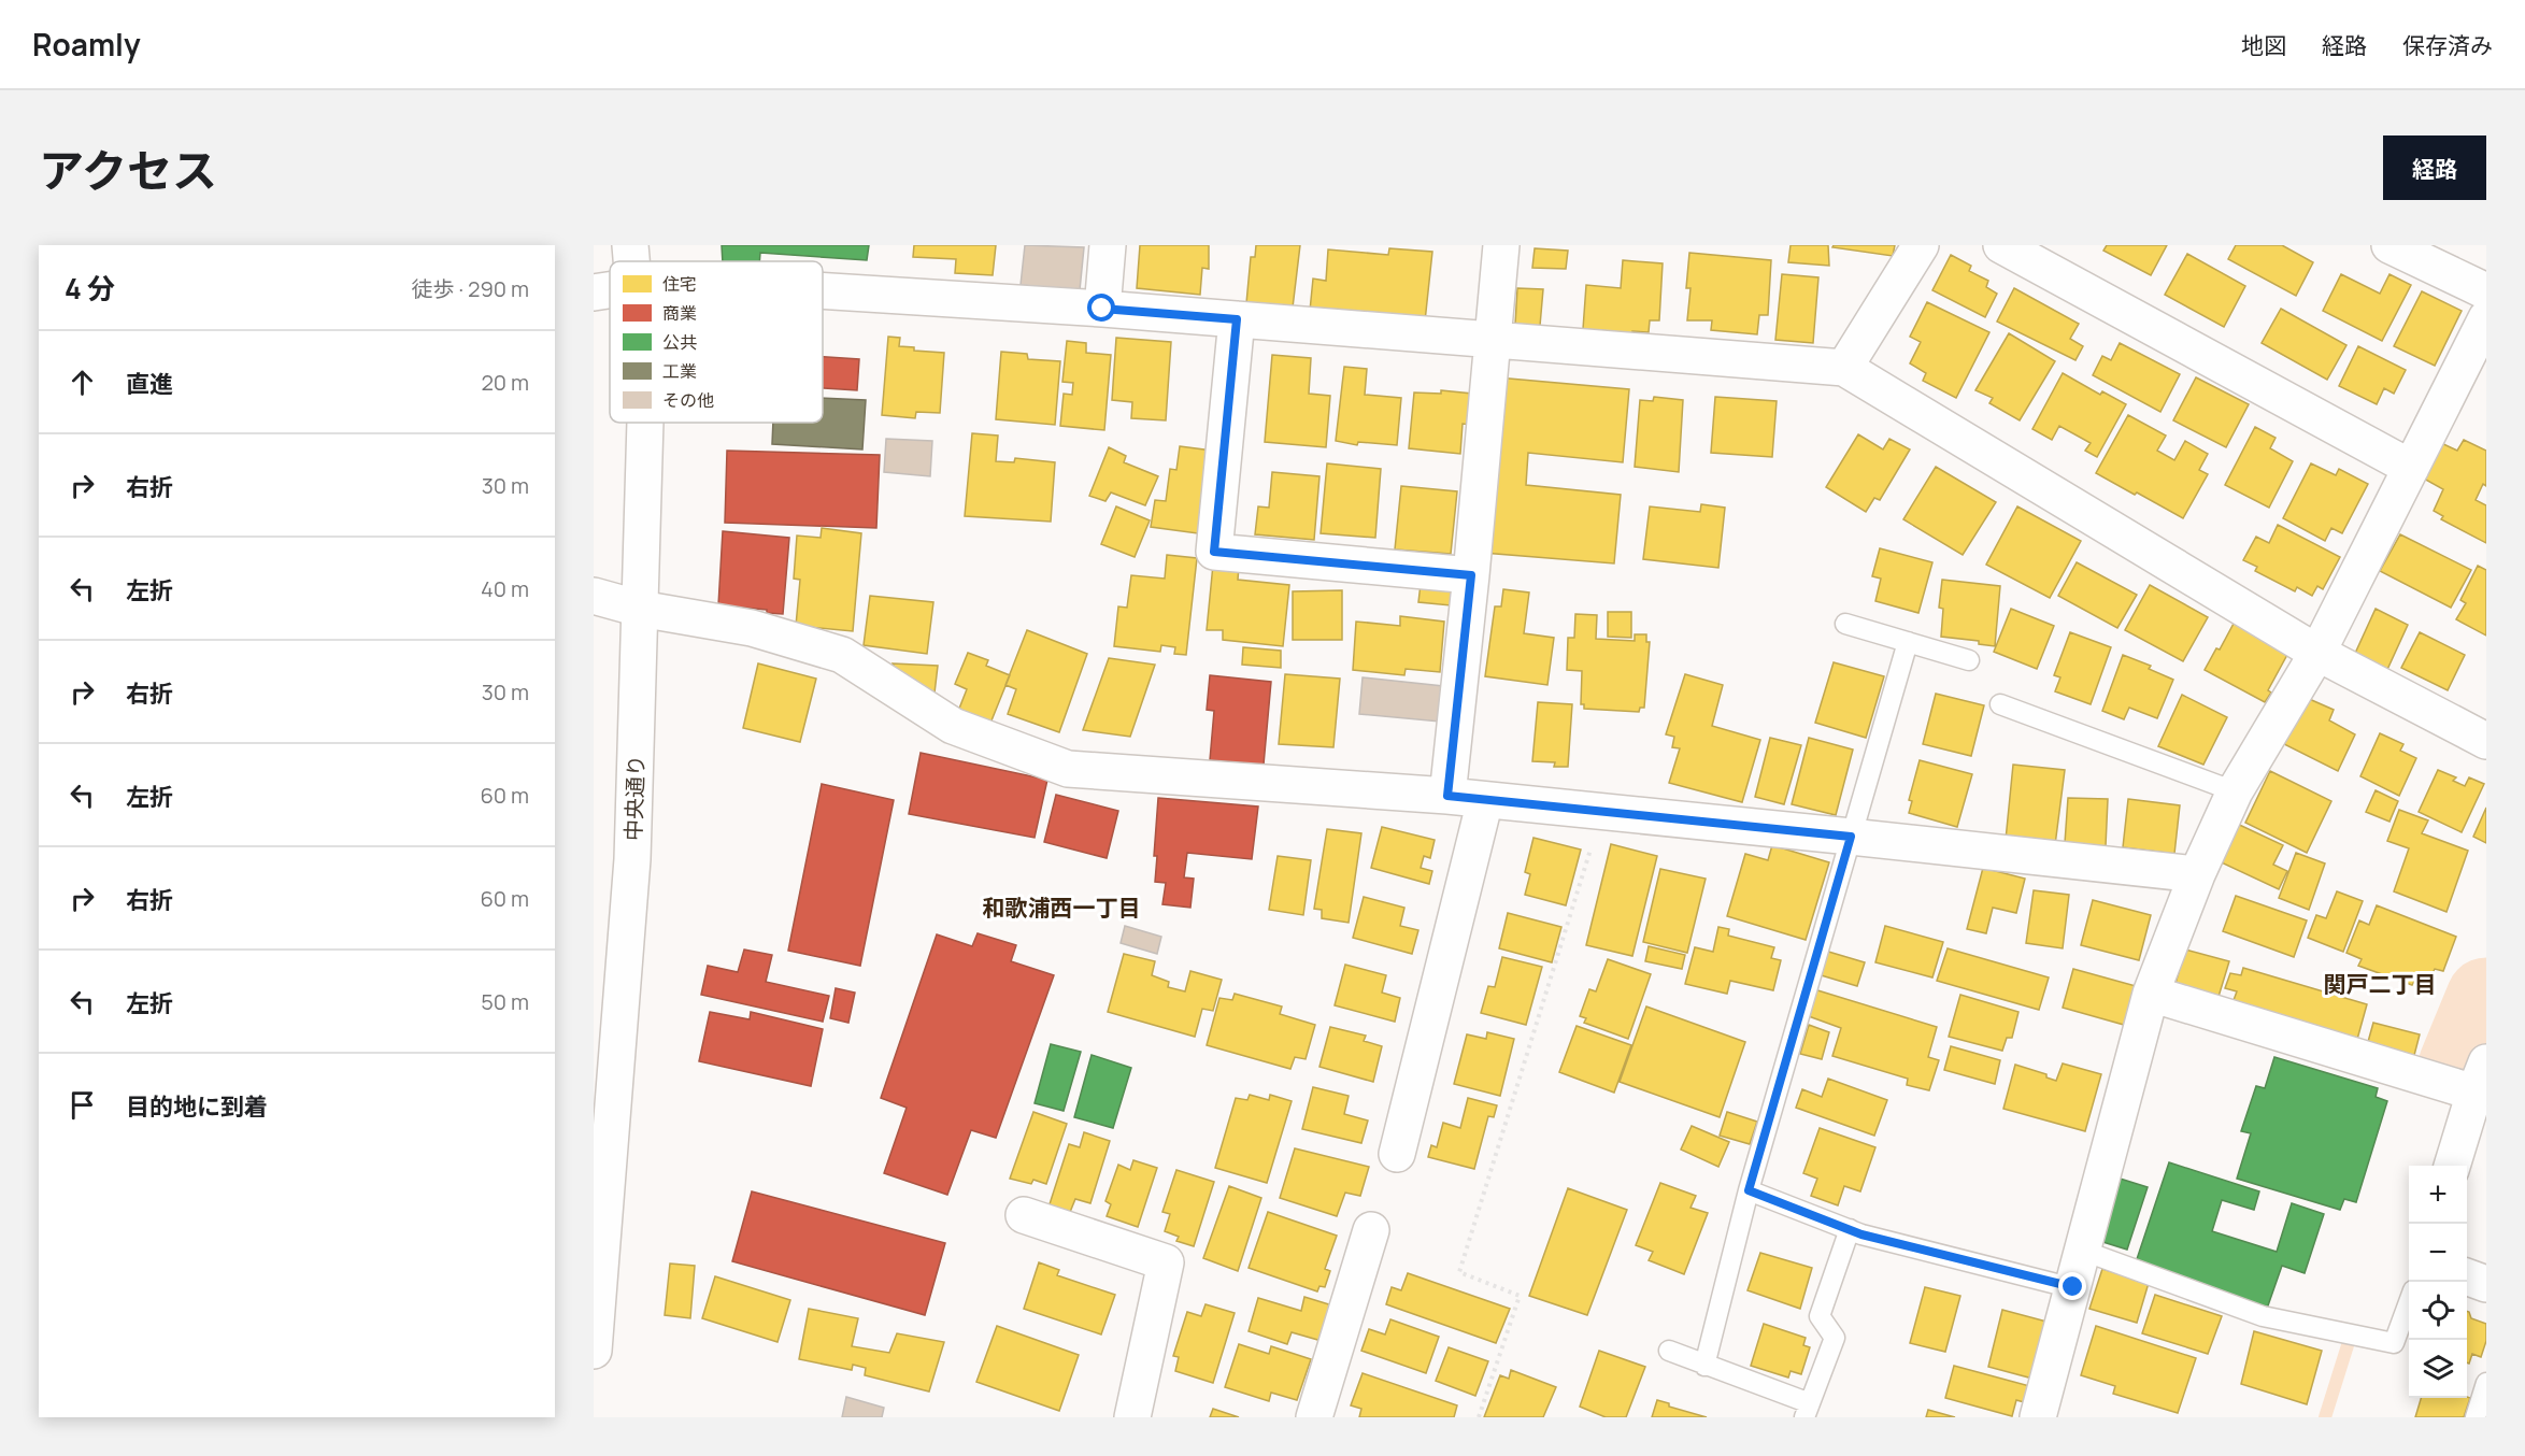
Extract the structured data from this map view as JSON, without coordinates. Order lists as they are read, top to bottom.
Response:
{
  "streets": {
    "main road": ["中央通り"]
  },
  "districts": ["和歌浦西一丁目", "関戸二丁目"],
  "legend": [
    "住宅",
    "商業",
    "公共",
    "工業",
    "その他"
  ],
  "page": {
    "header": "Roamly",
    "nav": ["地図", "経路", "保存済み"],
    "title": "アクセス",
    "buttons": "経路",
    "heading": ["4 分", "徒歩 · 290 m"],
    "list": [
      ["直進", "20 m"],
      ["右折", "30 m"],
      ["左折", "40 m"],
      ["右折", "30 m"],
      ["左折", "60 m"],
      ["右折", "60 m"],
      ["左折", "50 m"],
      "目的地に到着"
    ],
    "map_buttons": ["+", "−"]
  }
}
